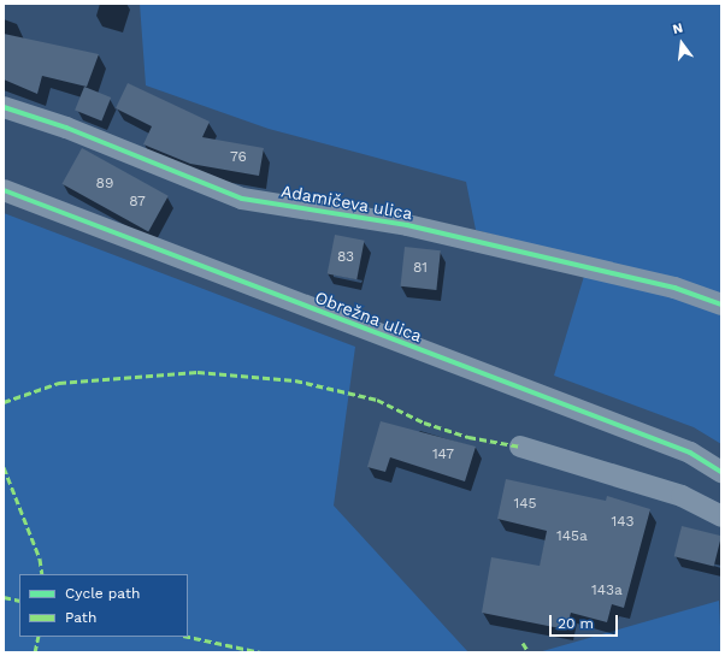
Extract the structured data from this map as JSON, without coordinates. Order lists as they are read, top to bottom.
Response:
{
  "streets": {
    "street": ["Adamičeva ulica", "Obrežna ulica"]
  },
  "house_numbers": [
    "76",
    "89",
    "87",
    "83",
    "81",
    "147",
    "145",
    "143",
    "145a",
    "143a"
  ],
  "legend": ["Cycle path", "Path"],
  "scale_bar": "20 m",
  "north": "top"
}
